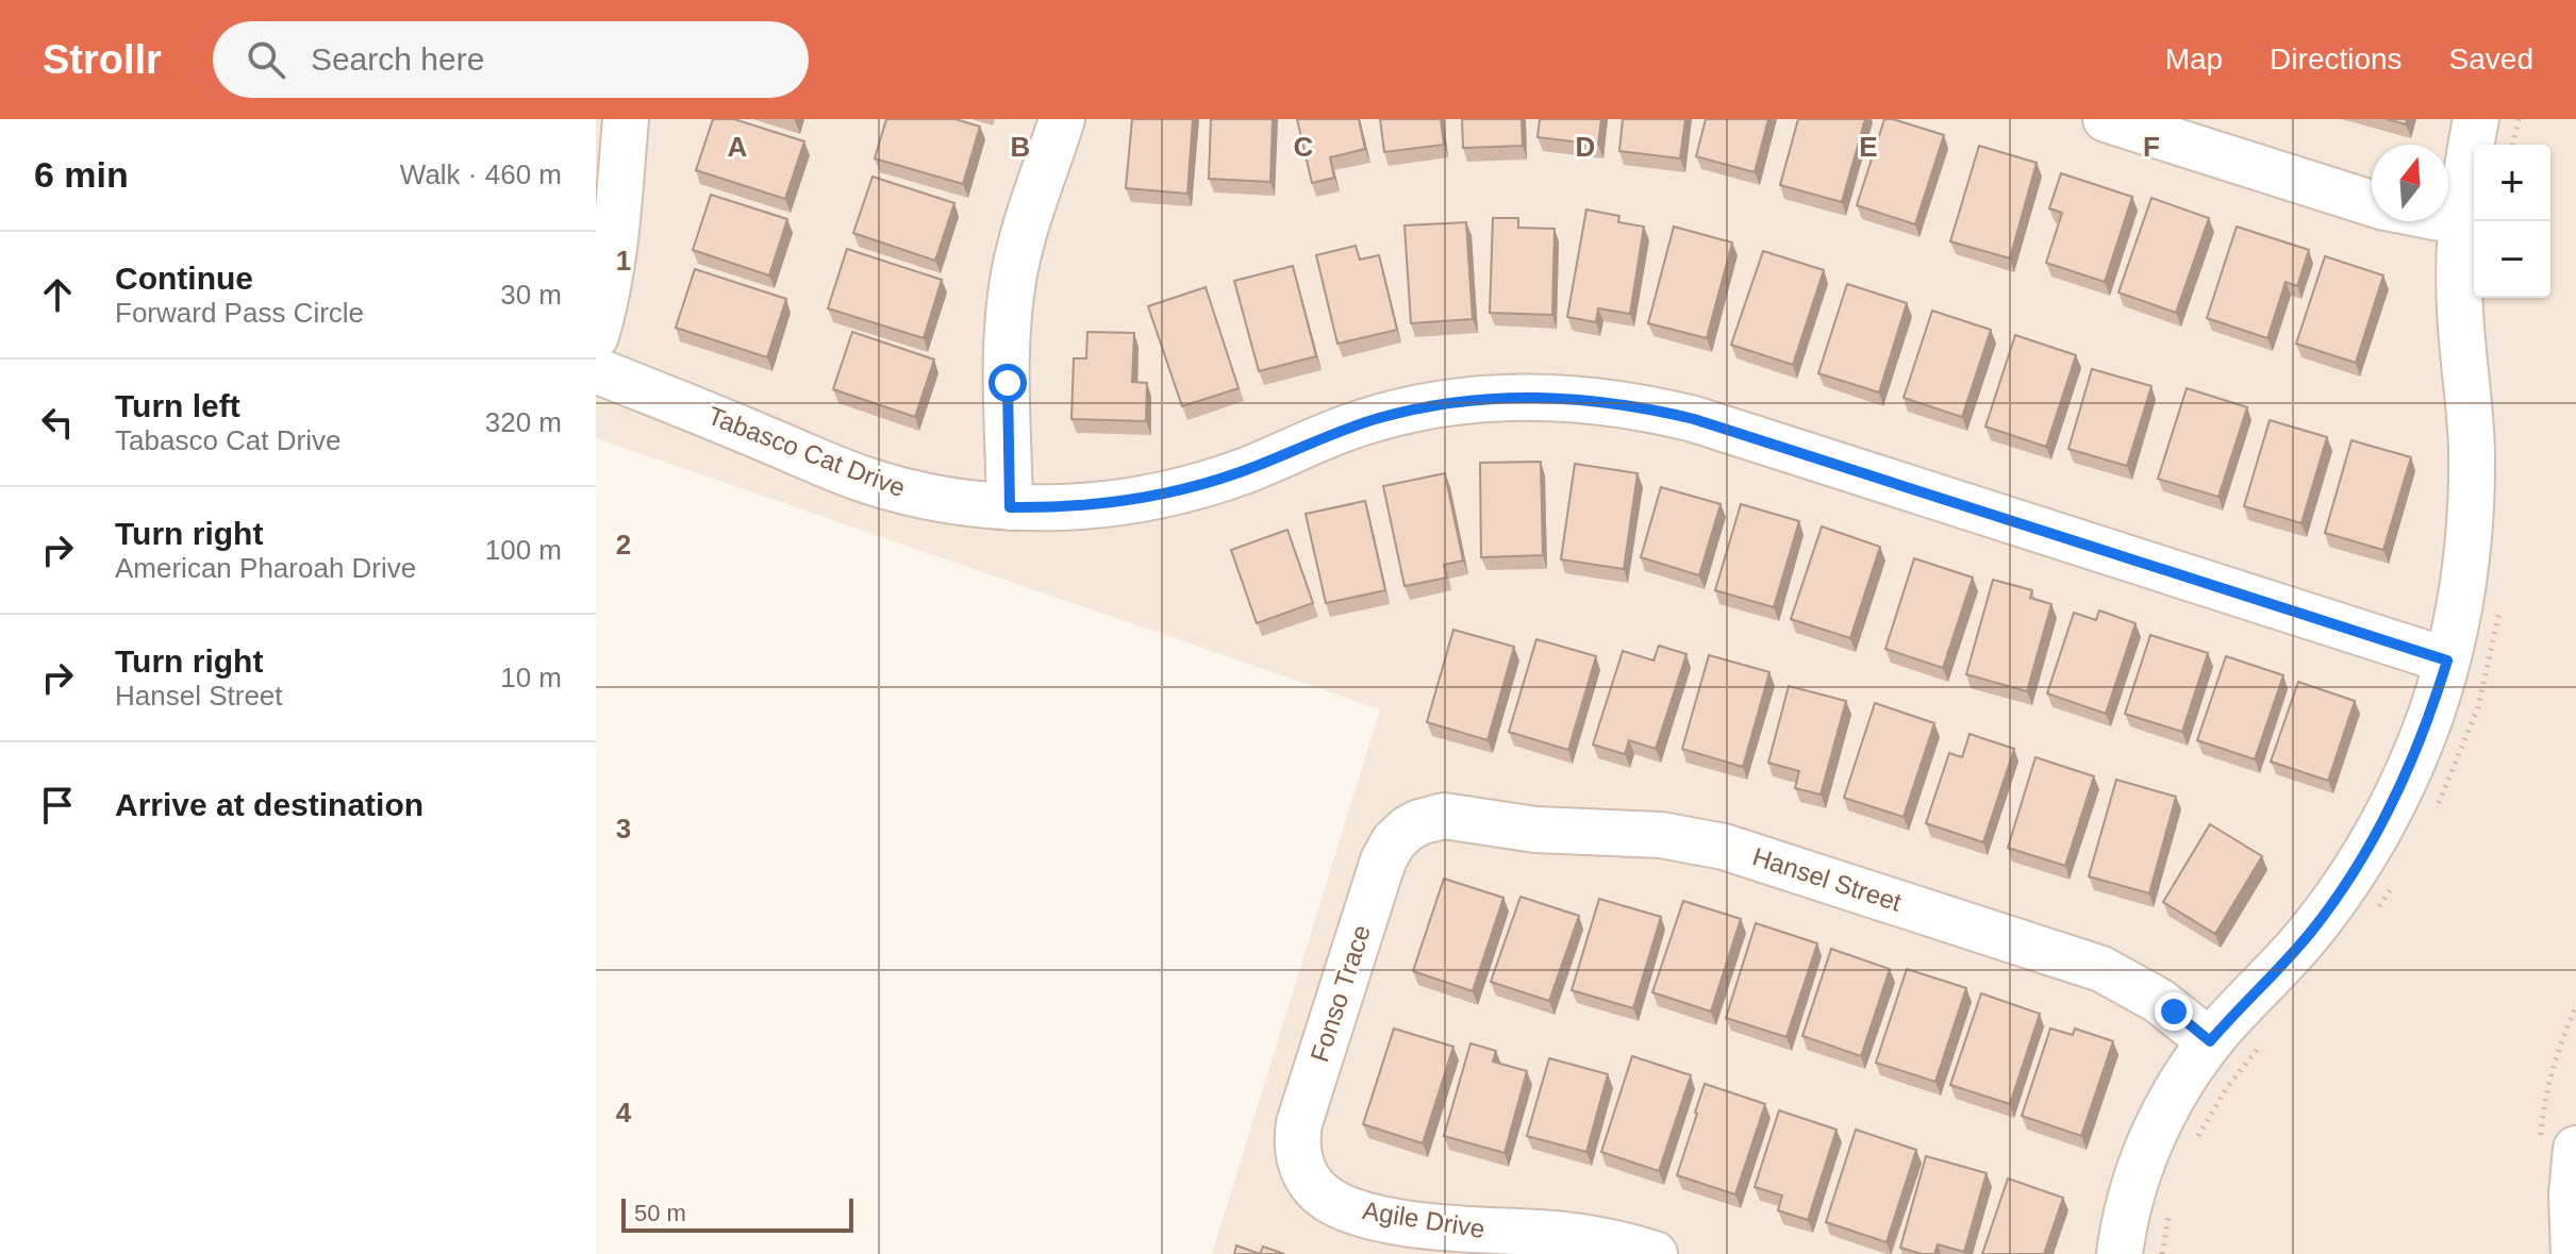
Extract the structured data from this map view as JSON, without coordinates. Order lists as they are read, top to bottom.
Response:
{
  "streets": {
    "street": [
      "Tabasco Cat Drive",
      "Hansel Street",
      "Fonso Trace",
      "Agile Drive"
    ]
  },
  "crossings": [
    ["Hansel Street", "Fonso Trace"],
    ["Fonso Trace", "Agile Drive"]
  ],
  "scale_bar": "50 m",
  "north": "top",
  "page": {
    "header": "Strollr",
    "search": "Search here",
    "nav": ["Map", "Directions", "Saved"],
    "heading": ["6 min", "Walk · 460 m"],
    "map_buttons": ["+", "−"],
    "list": [
      ["Continue", "Forward Pass Circle", "30 m"],
      ["Turn left", "Tabasco Cat Drive", "320 m"],
      ["Turn right", "American Pharoah Drive", "100 m"],
      ["Turn right", "Hansel Street", "10 m"],
      "Arrive at destination"
    ],
    "scale": "50 m"
  },
  "grid": {
    "columns": [
      "A",
      "B",
      "C",
      "D",
      "E",
      "F"
    ],
    "rows": [
      "1",
      "2",
      "3",
      "4"
    ]
  }
}
